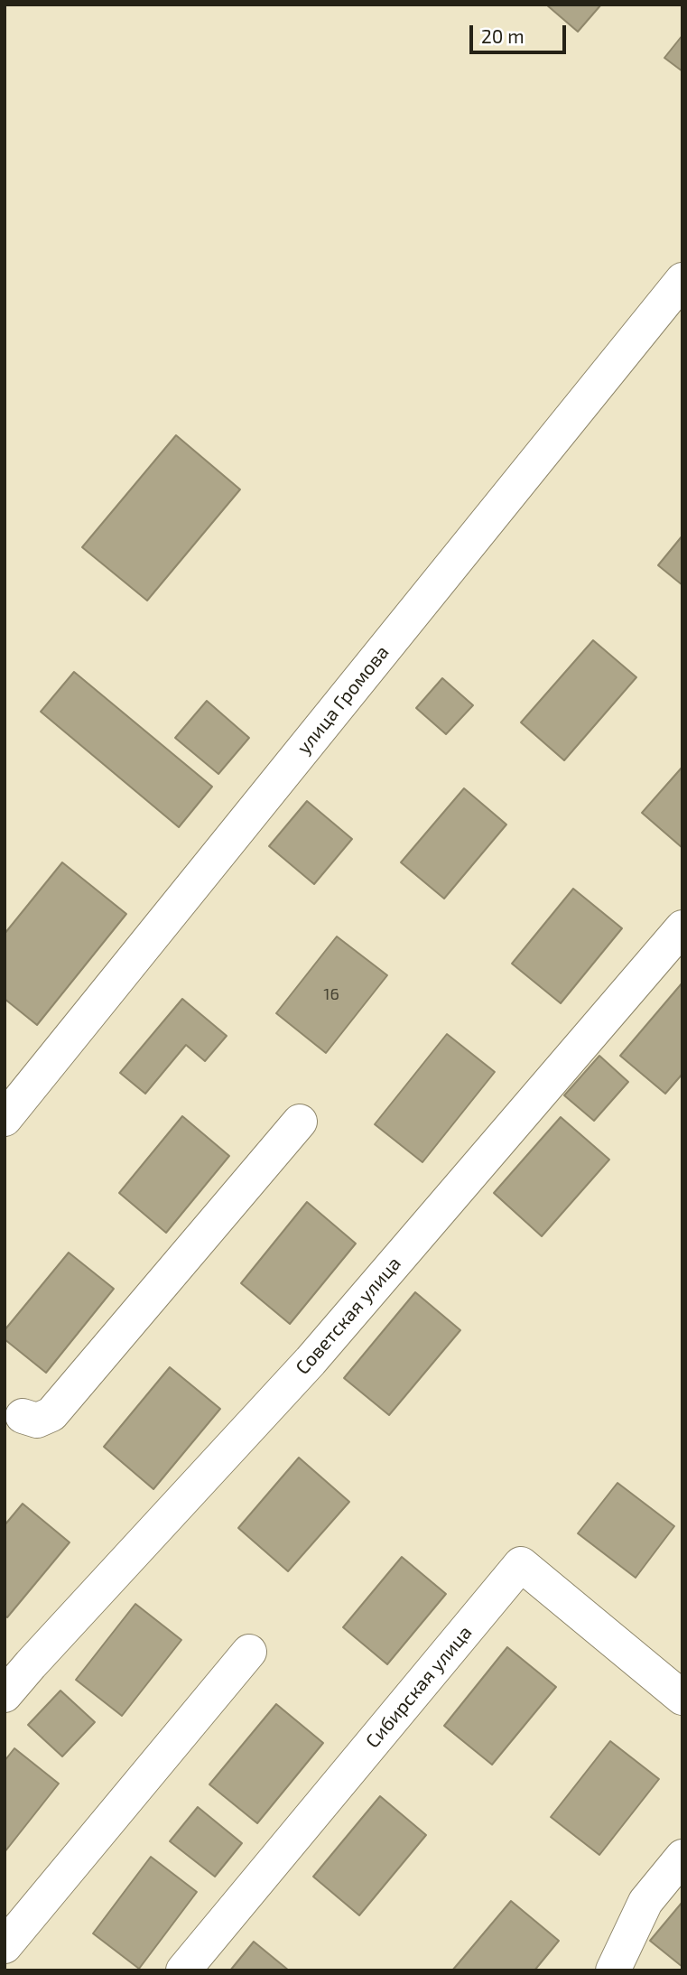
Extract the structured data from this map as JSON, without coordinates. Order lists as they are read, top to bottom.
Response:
{
  "streets": {
    "street": ["улица Громова", "Советская улица", "Сибирская улица"]
  },
  "house_numbers": ["16"],
  "scale_bar": "20 m"
}
